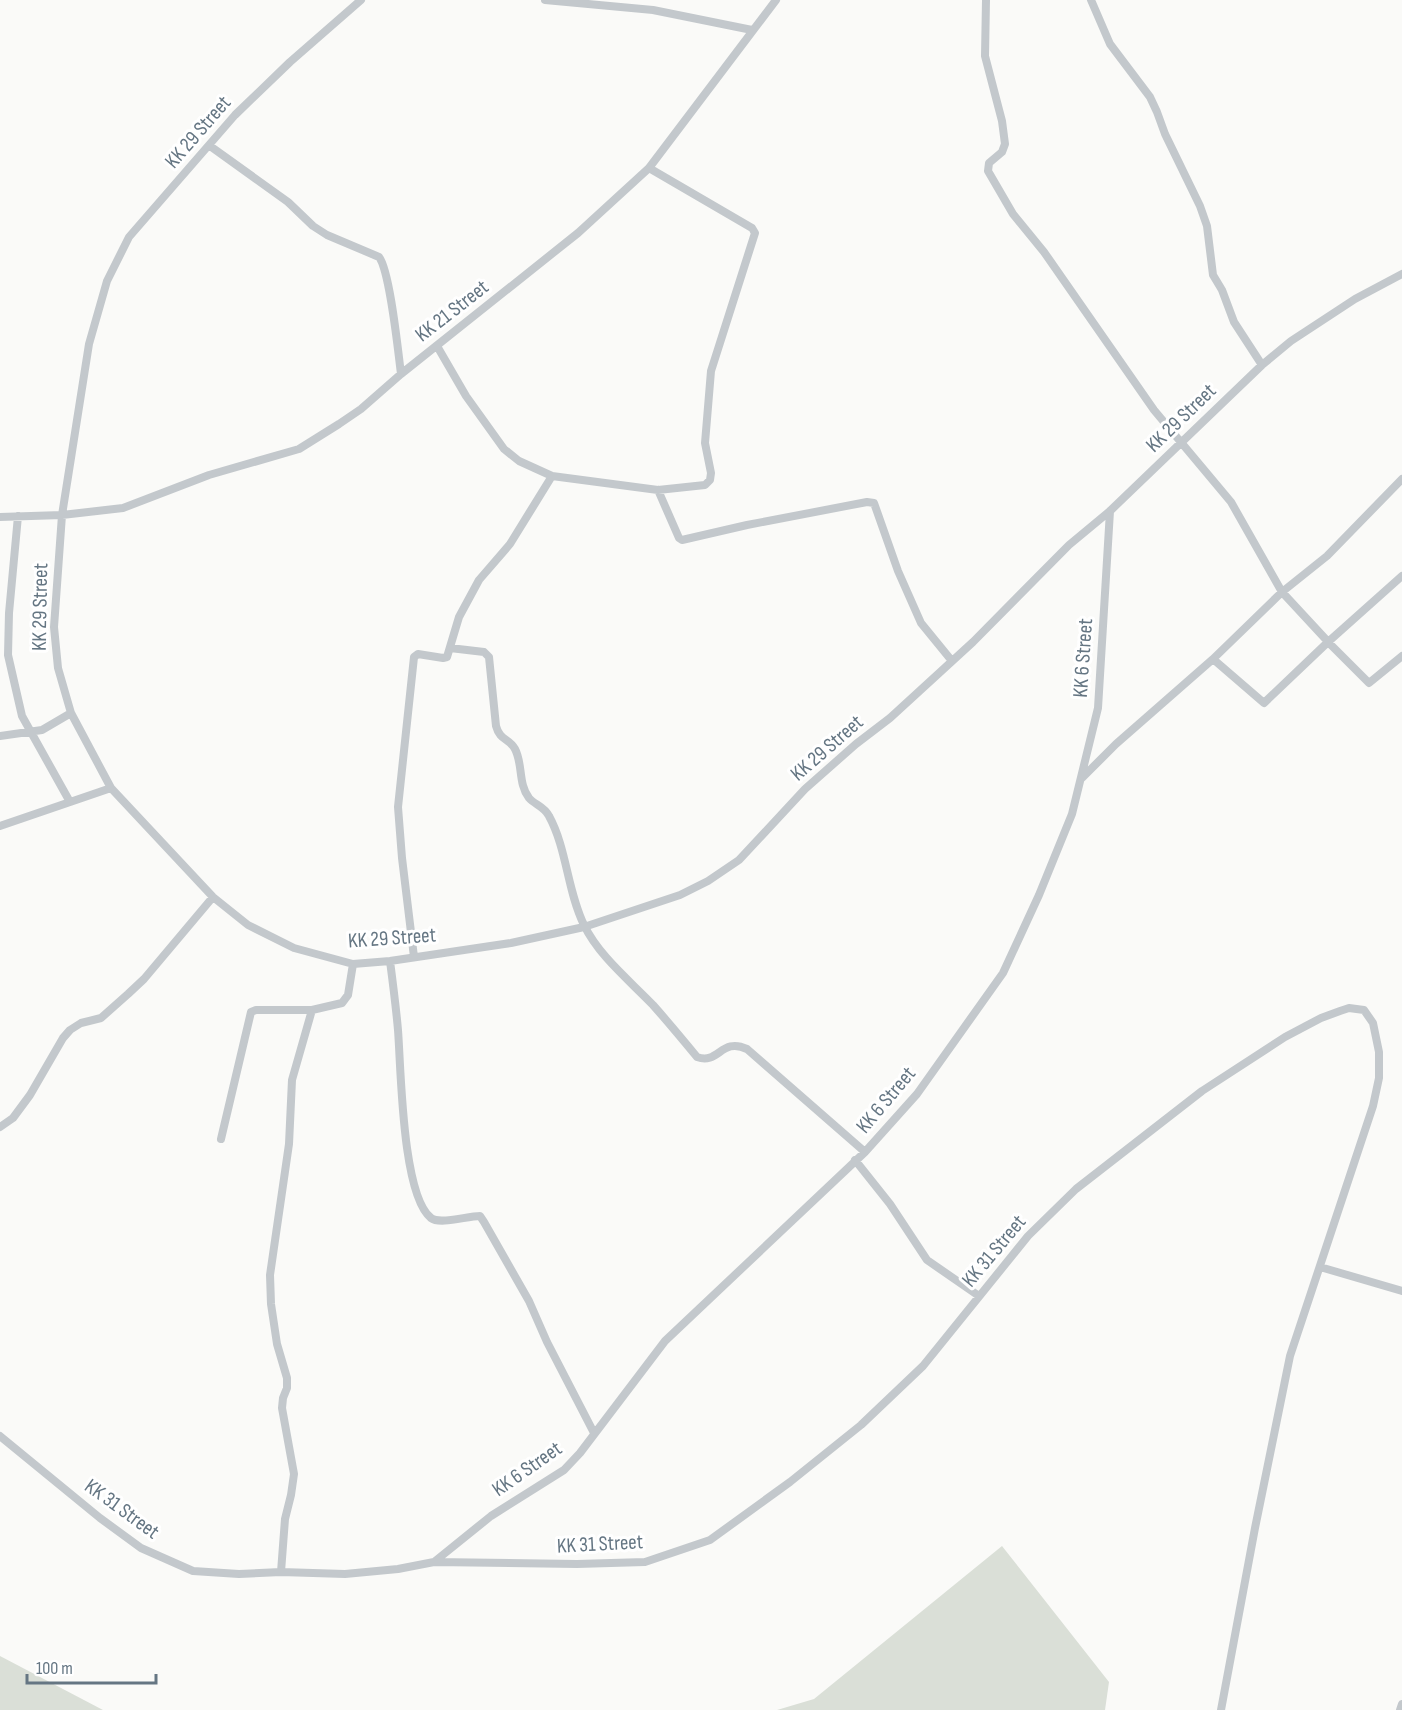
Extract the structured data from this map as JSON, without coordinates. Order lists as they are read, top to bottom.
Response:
{
  "streets": {
    "street": [
      "KK 29 Street",
      "KK 21 Street",
      "KK 6 Street",
      "KK 31 Street"
    ]
  },
  "crossings": [
    ["KK 29 Street", "KK 21 Street"],
    ["KK 29 Street", "KK 6 Street"],
    ["KK 6 Street", "KK 31 Street"]
  ],
  "scale_bar": "100 m"
}
